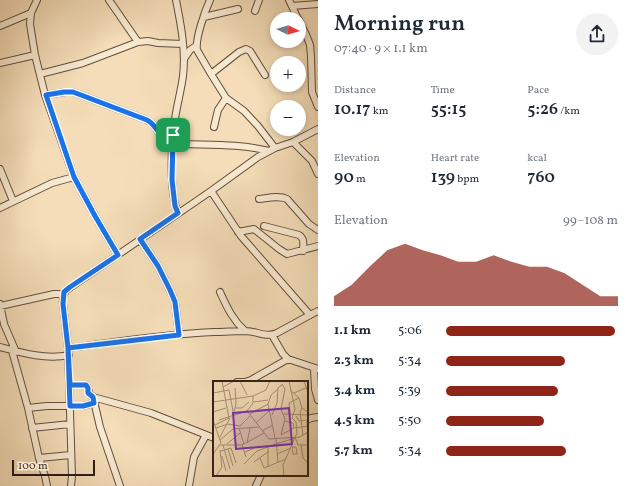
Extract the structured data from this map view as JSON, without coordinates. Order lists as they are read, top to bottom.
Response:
{
  "scale_bar": "100 m",
  "north": "right",
  "page": {
    "heading": ["Morning run", "07:40 · 9 × 1.1 km"],
    "map_buttons": ["+", "−"],
    "stats": [
      ["Distance", "10.17 km"],
      ["Time", "55:15"],
      ["Pace", "5:26 /km"],
      ["Elevation", "90 m"],
      ["Heart rate", "139 bpm"],
      ["kcal", "760"]
    ],
    "chart": ["Elevation", "99–108 m"],
    "list": [
      {
        "name": "1.1 km",
        "note": "5:06"
      },
      {
        "name": "2.3 km",
        "note": "5:34"
      },
      {
        "name": "3.4 km",
        "note": "5:39"
      },
      {
        "name": "4.5 km",
        "note": "5:50"
      },
      {
        "name": "5.7 km",
        "note": "5:34"
      }
    ],
    "scale": "100 m"
  }
}
